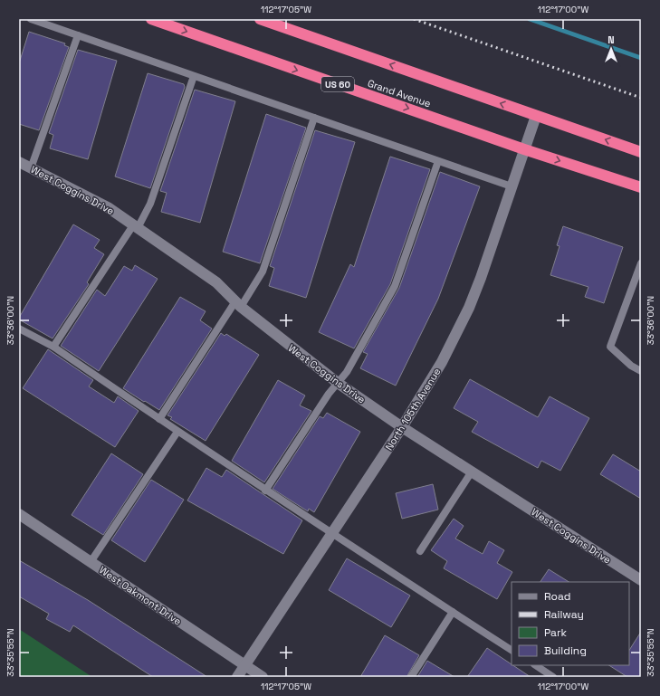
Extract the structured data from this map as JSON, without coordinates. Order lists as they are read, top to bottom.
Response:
{
  "streets": {
    "highway": ["US 60", "Grand Avenue"],
    "street": ["West Coggins Drive", "North 105th Avenue", "West Oakmont Drive"]
  },
  "crossings": [
    ["Grand Avenue", "North 105th Avenue"],
    ["West Coggins Drive", "North 105th Avenue"],
    ["North 105th Avenue", "West Oakmont Drive"]
  ],
  "legend": [
    "Road",
    "Railway",
    "Park",
    "Building"
  ],
  "north": "top",
  "coordinates": [
    "112°17'05\"W",
    "112°17'00\"W",
    "33°36'00\"N",
    "33°35'55\"N"
  ]
}
